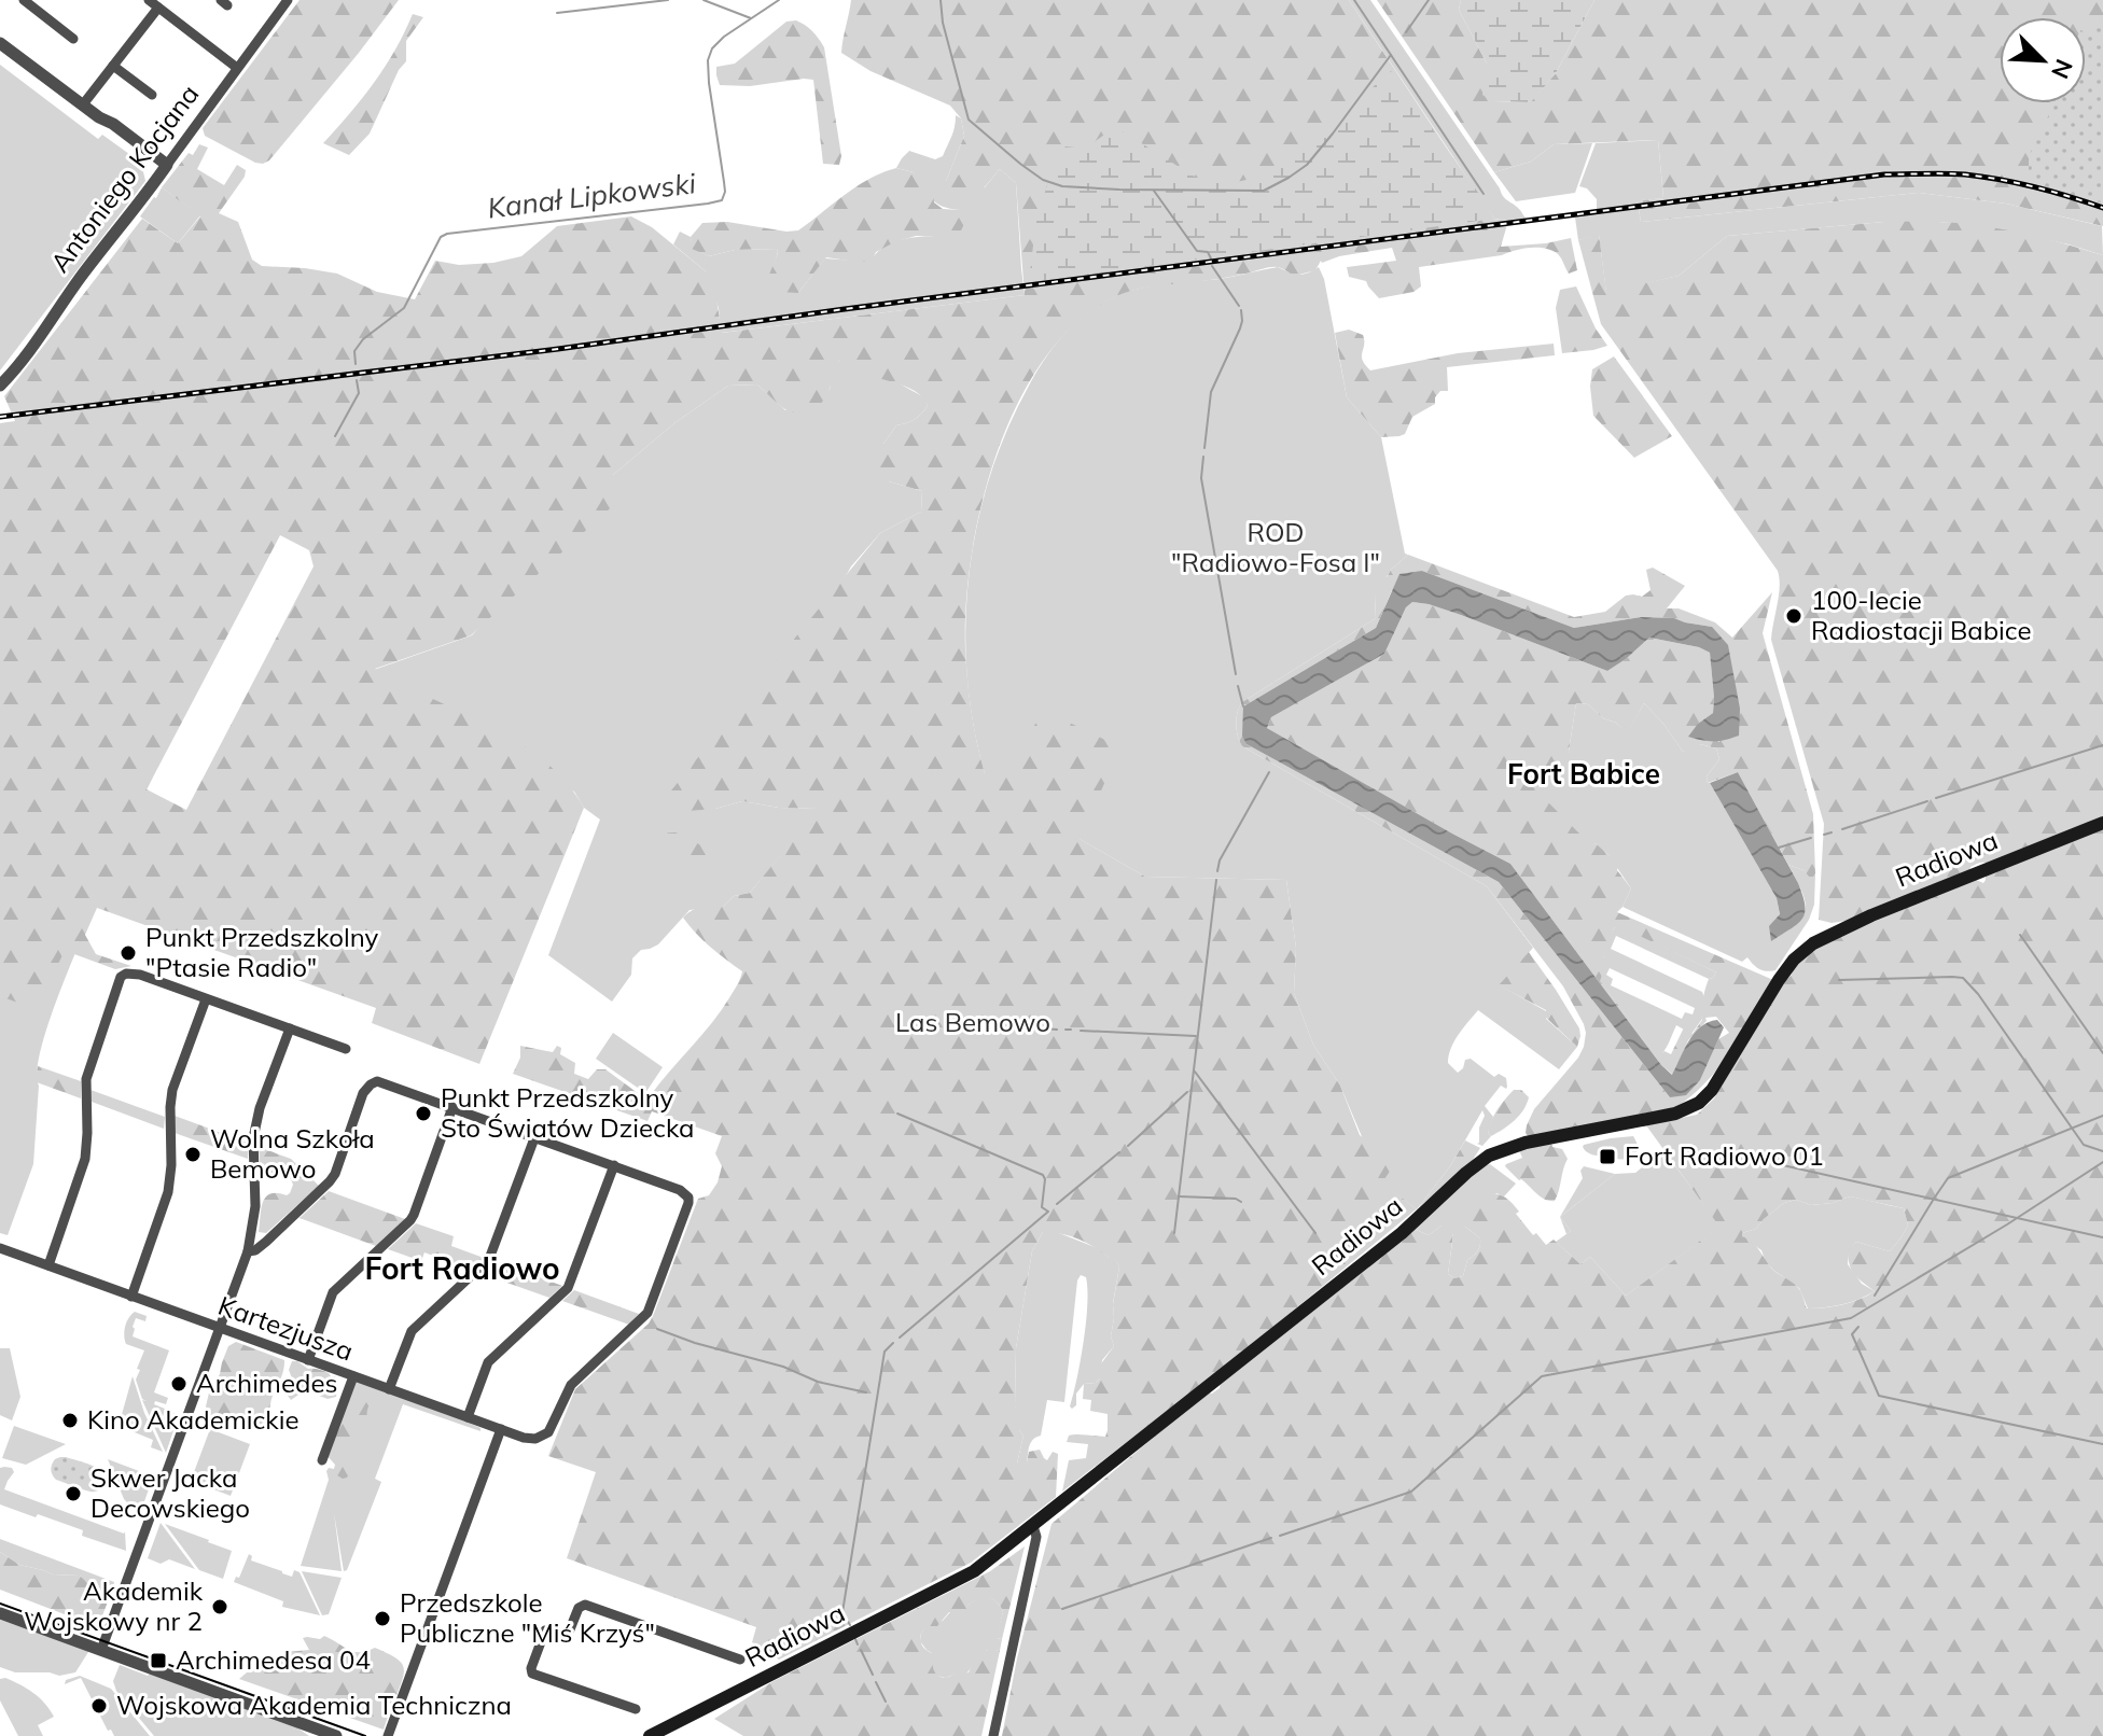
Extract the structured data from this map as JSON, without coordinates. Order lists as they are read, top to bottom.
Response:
{
  "streets": {
    "main road": ["Radiowa"],
    "street": ["Antoniego Kocjana", "Kartezjusza"]
  },
  "districts": ["Fort Babice", "Fort Radiowo"],
  "water": ["Kanał Lipkowski"],
  "parks": ["ROD \"Radiowo-Fosa I\"", "Las Bemowo"],
  "places": {
    "other": [
      "100-lecie Radiostacji Babice",
      "Punkt Przedszkolny \"Ptasie Radio\"",
      "Punkt Przedszkolny Sto Światów Dziecka",
      "Wolna Szkoła Bemowo",
      "Archimedes",
      "Kino Akademickie",
      "Skwer Jacka Decowskiego",
      "Akademik Wojskowy nr 2",
      "Przedszkole Publiczne \"Miś Krzyś\"",
      "Wojskowa Akademia Techniczna"
    ],
    "transit": ["Fort Radiowo 01", "Archimedesa 04"]
  },
  "north": "bottom right"
}
